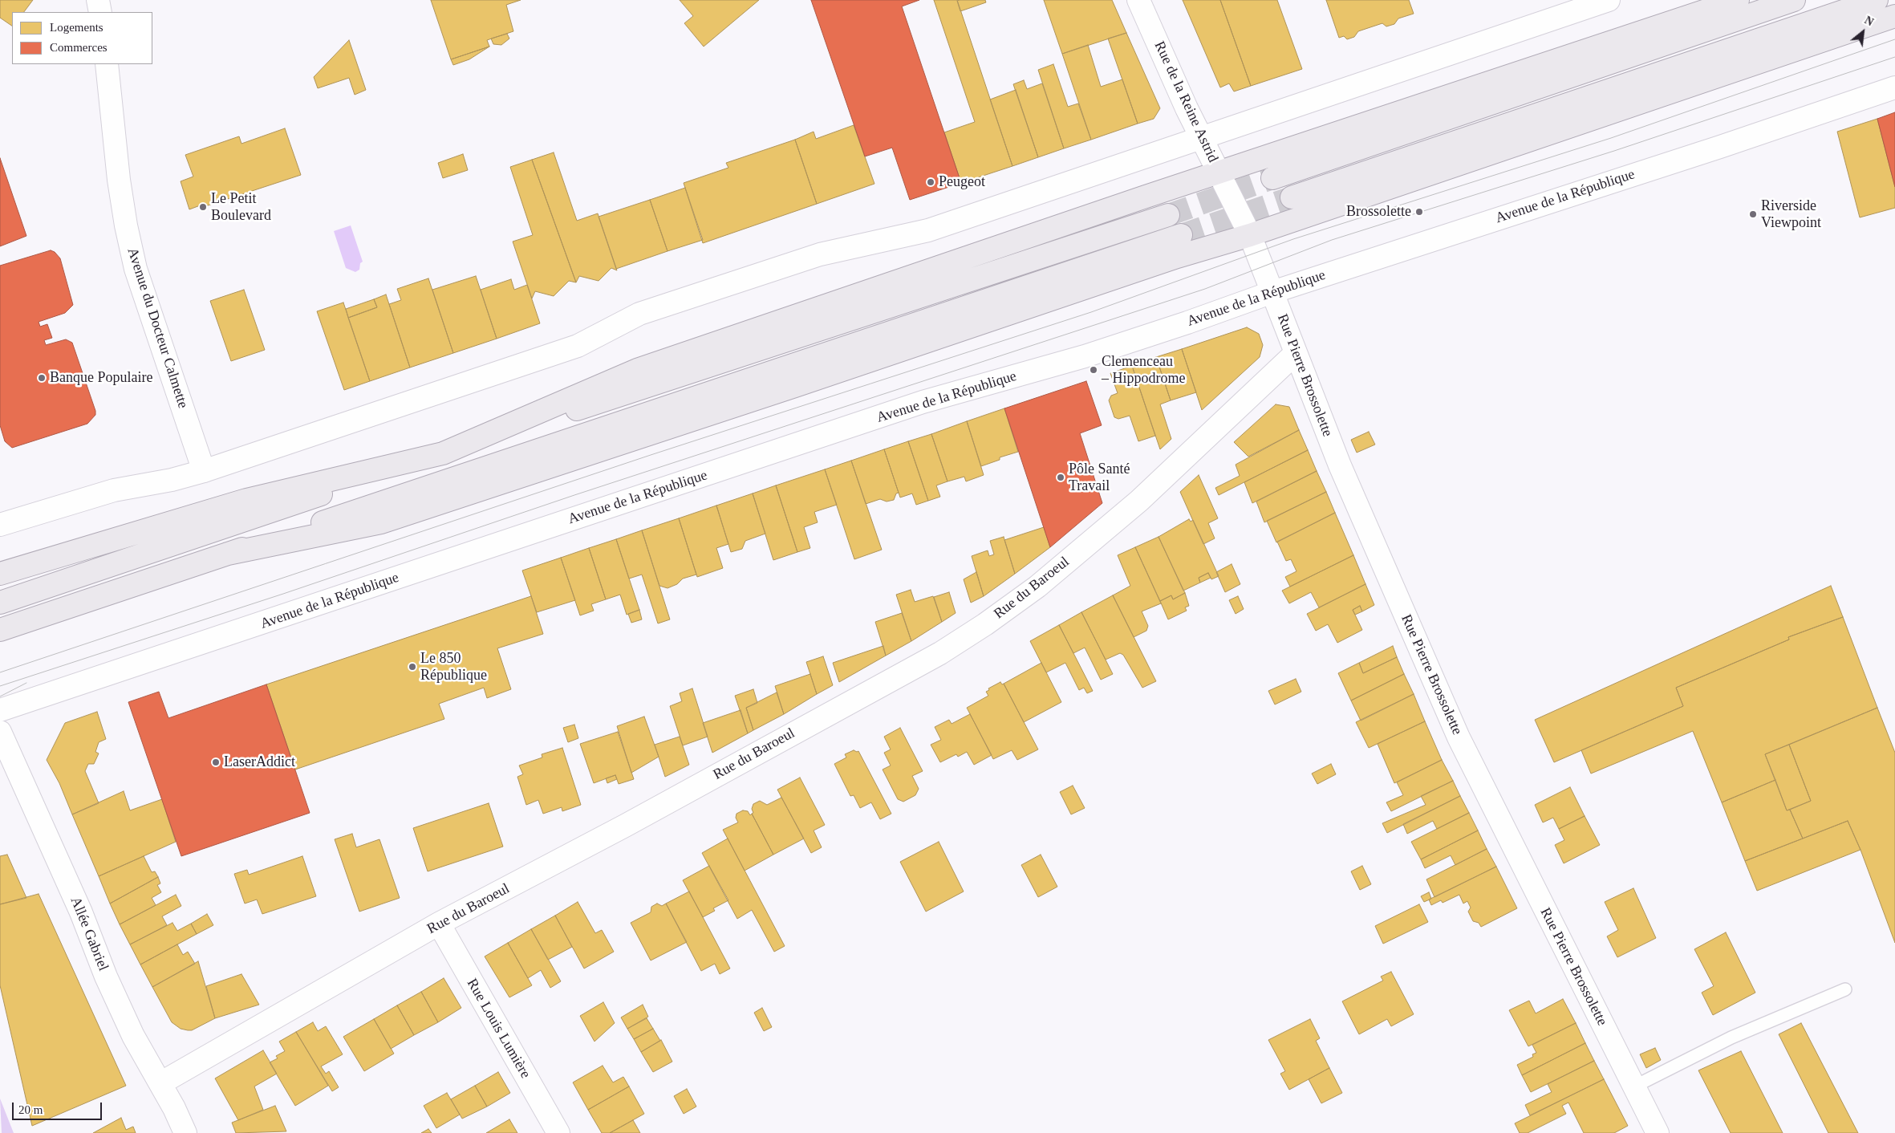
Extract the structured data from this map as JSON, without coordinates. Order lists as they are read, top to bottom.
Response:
{
  "streets": {
    "street": [
      "Rue de la Reine Astrid",
      "Avenue de la République",
      "Avenue du Docteur Calmette",
      "Rue Pierre Brossolette",
      "Rue du Baroeul",
      "Allée Gabriel",
      "Rue Louis Lumière"
    ]
  },
  "crossings": [
    ["Rue de la Reine Astrid", "Rue Pierre Brossolette"],
    ["Avenue de la République", "Rue Pierre Brossolette"],
    ["Rue Pierre Brossolette", "Rue du Baroeul"],
    ["Rue du Baroeul", "Allée Gabriel"],
    ["Rue du Baroeul", "Rue Louis Lumière"]
  ],
  "places": [
    "Peugeot",
    "Le Petit Boulevard",
    "Brossolette",
    "Riverside Viewpoint",
    "Clemenceau – Hippodrome",
    "Banque Populaire",
    "Pôle Santé Travail",
    "Le 850 République",
    "LaserAddict"
  ],
  "legend": ["Logements", "Commerces"],
  "scale_bar": "20 m",
  "north": "top right"
}
